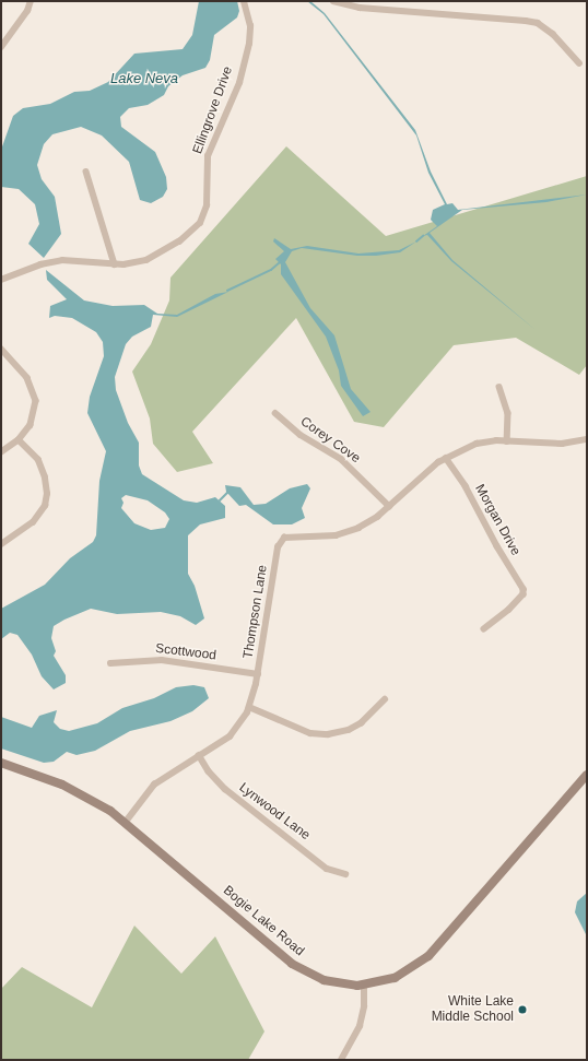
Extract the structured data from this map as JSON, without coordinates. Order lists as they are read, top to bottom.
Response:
{
  "streets": {
    "main road": ["Bogie Lake Road"],
    "street": [
      "Ellingrove Drive",
      "Corey Cove",
      "Morgan Drive",
      "Thompson Lane",
      "Scottwood",
      "Lynwood Lane"
    ]
  },
  "crossings": [
    ["Corey Cove", "Thompson Lane"],
    ["Morgan Drive", "Thompson Lane"],
    ["Thompson Lane", "Scottwood"],
    ["Thompson Lane", "Lynwood Lane"],
    ["Thompson Lane", "Bogie Lake Road"]
  ],
  "water": ["Lake Neva"],
  "places": ["White Lake Middle School"]
}
